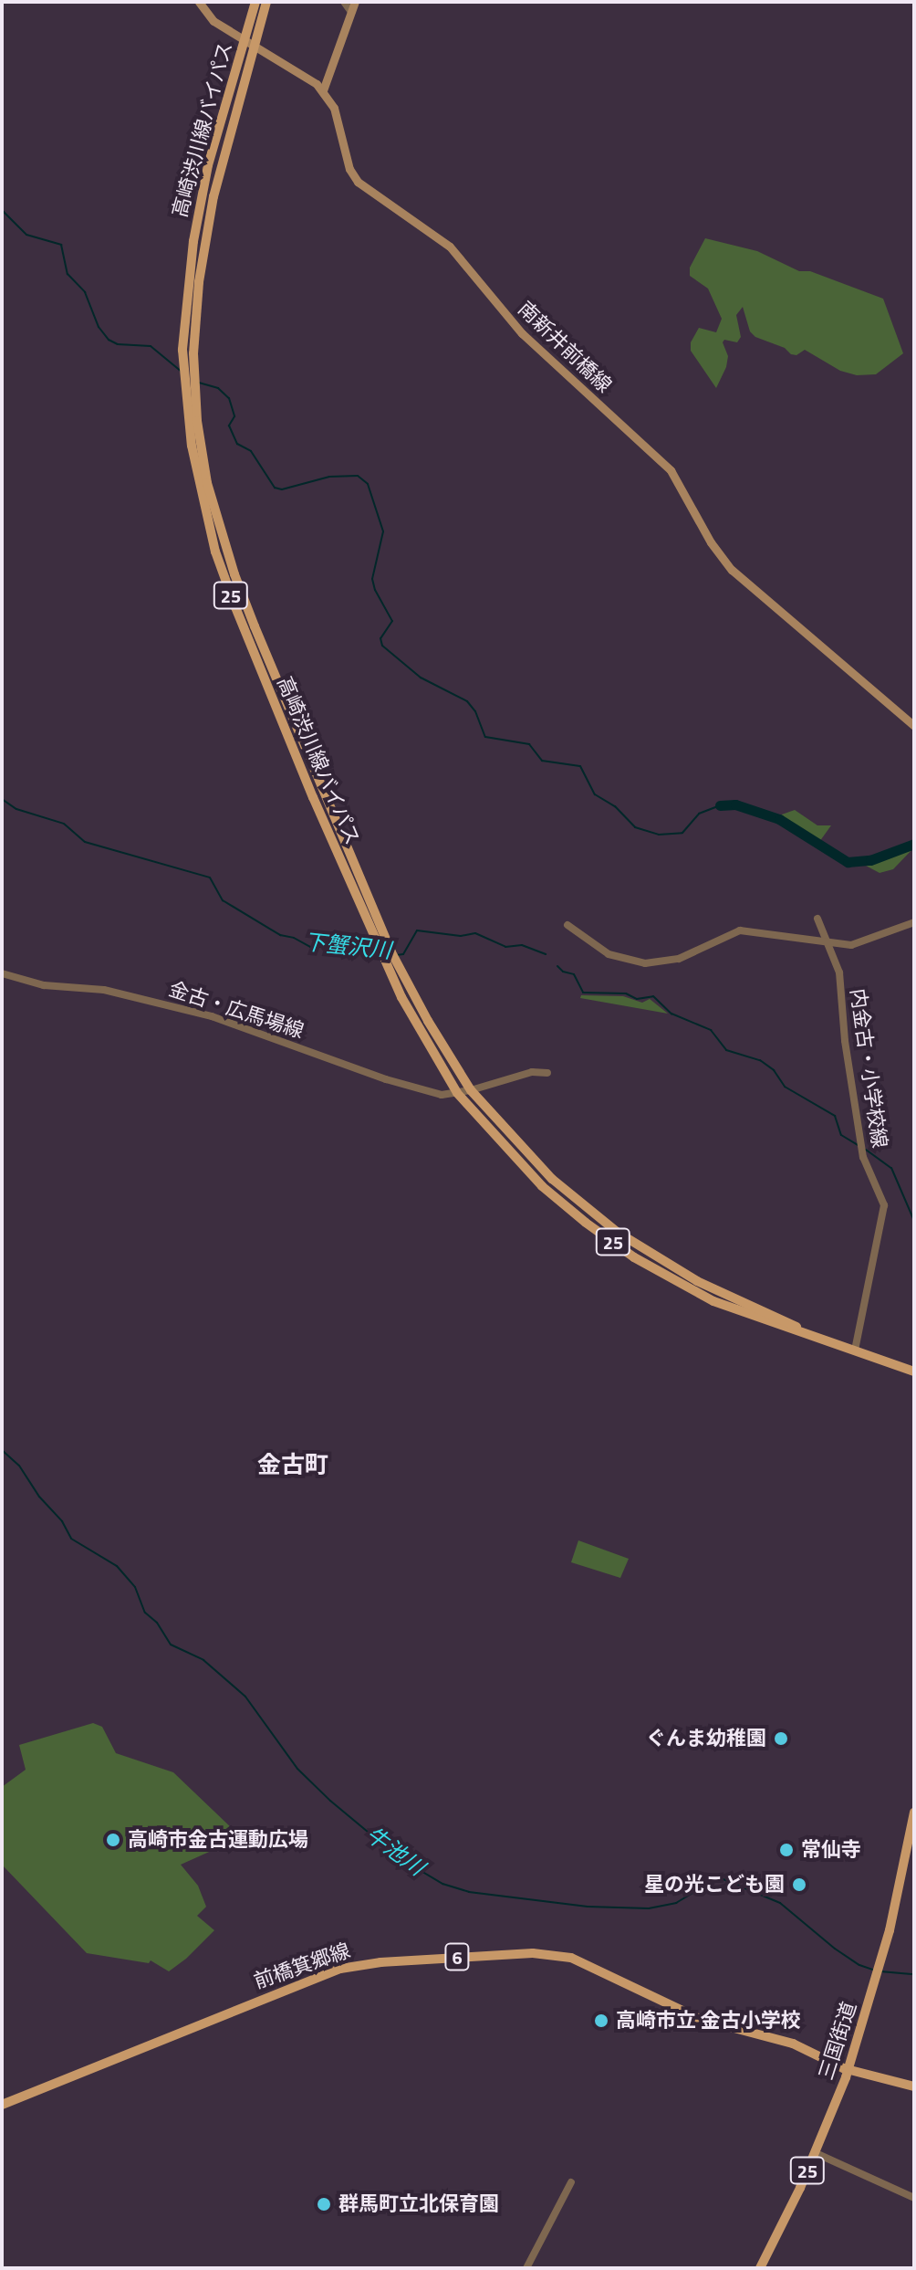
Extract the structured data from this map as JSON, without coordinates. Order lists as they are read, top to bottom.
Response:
{
  "streets": {
    "main road": [
      "高崎渋川線バイパス",
      "南新井前橋線",
      "25",
      "6",
      "前橋箕郷線",
      "三国街道"
    ],
    "street": ["金古・広馬場線", "内金古・小学校線"]
  },
  "crossings": [
    ["高崎渋川線バイパス", "南新井前橋線"],
    ["高崎渋川線バイパス", "金古・広馬場線"],
    ["高崎渋川線バイパス", "内金古・小学校線"],
    ["前橋箕郷線", "三国街道"]
  ],
  "districts": ["金古町"],
  "water": ["下蟹沢川", "牛池川"],
  "places": [
    "ぐんま幼稚園",
    "高崎市金古運動広場",
    "常仙寺",
    "星の光こども園",
    "高崎市立 金古小学校",
    "群馬町立北保育園"
  ]
}
